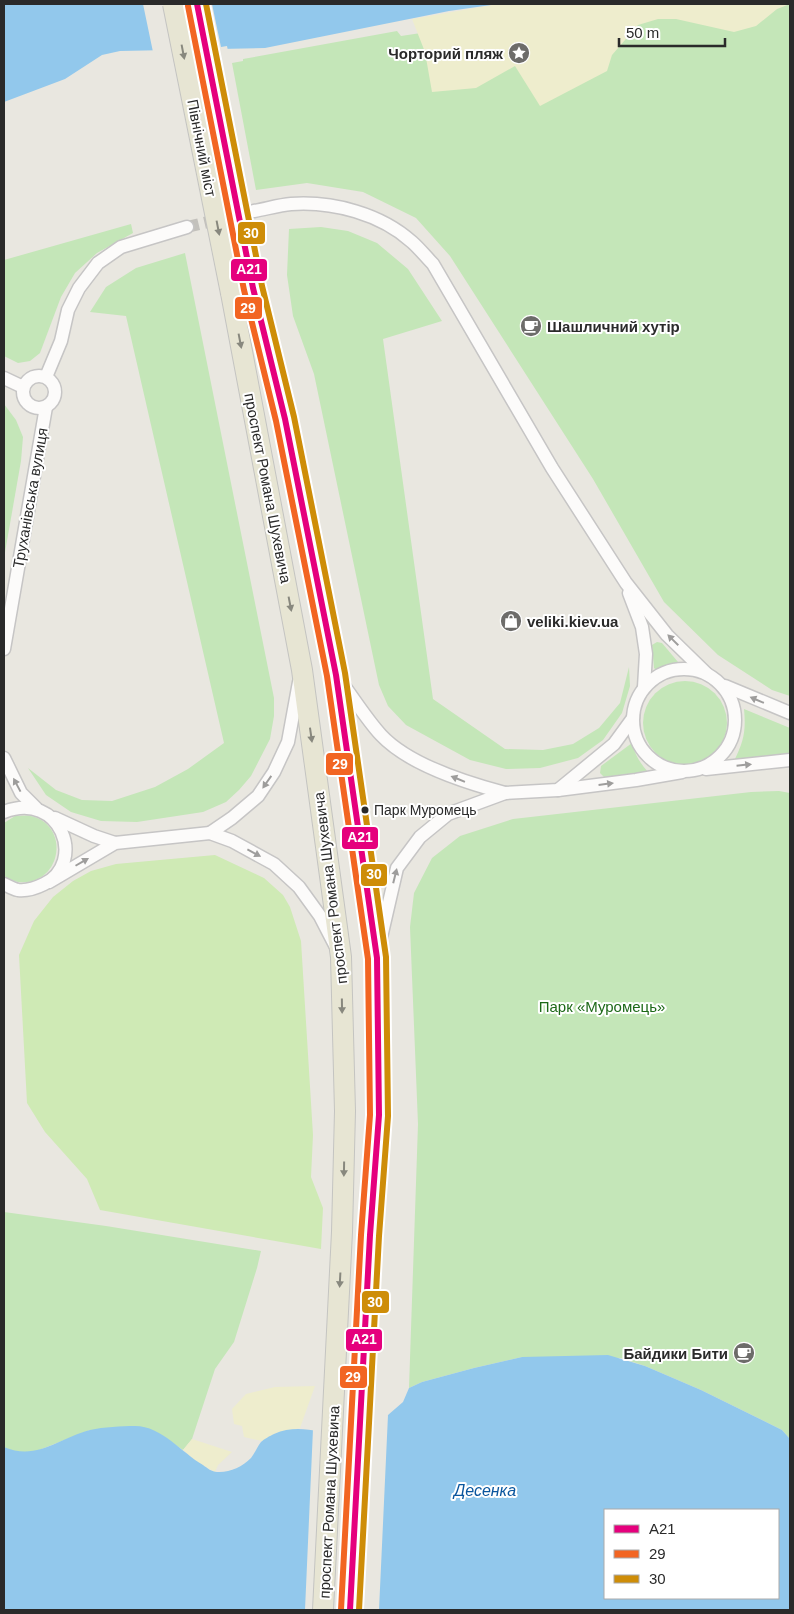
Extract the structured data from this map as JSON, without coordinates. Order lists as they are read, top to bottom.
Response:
{
  "streets": {
    "main road": ["Північний міст", "проспект Романа Шухевича"],
    "street": ["Труханівська вулиця"]
  },
  "crossings": [
    ["Північний міст", "проспект Романа Шухевича"]
  ],
  "water": ["Десенка"],
  "parks": ["Парк «Муромець»"],
  "places": {
    "place": ["Чорторий пляж"],
    "cafe": ["Шашличний хутір", "Байдики Бити"],
    "shop": ["veliki.kiev.ua"],
    "other": ["Парк Муромець"]
  },
  "lines": ["transit line А21", "transit line 30", "transit line 29"],
  "legend": ["А21", "29", "30"],
  "scale_bar": "50 m"
}
